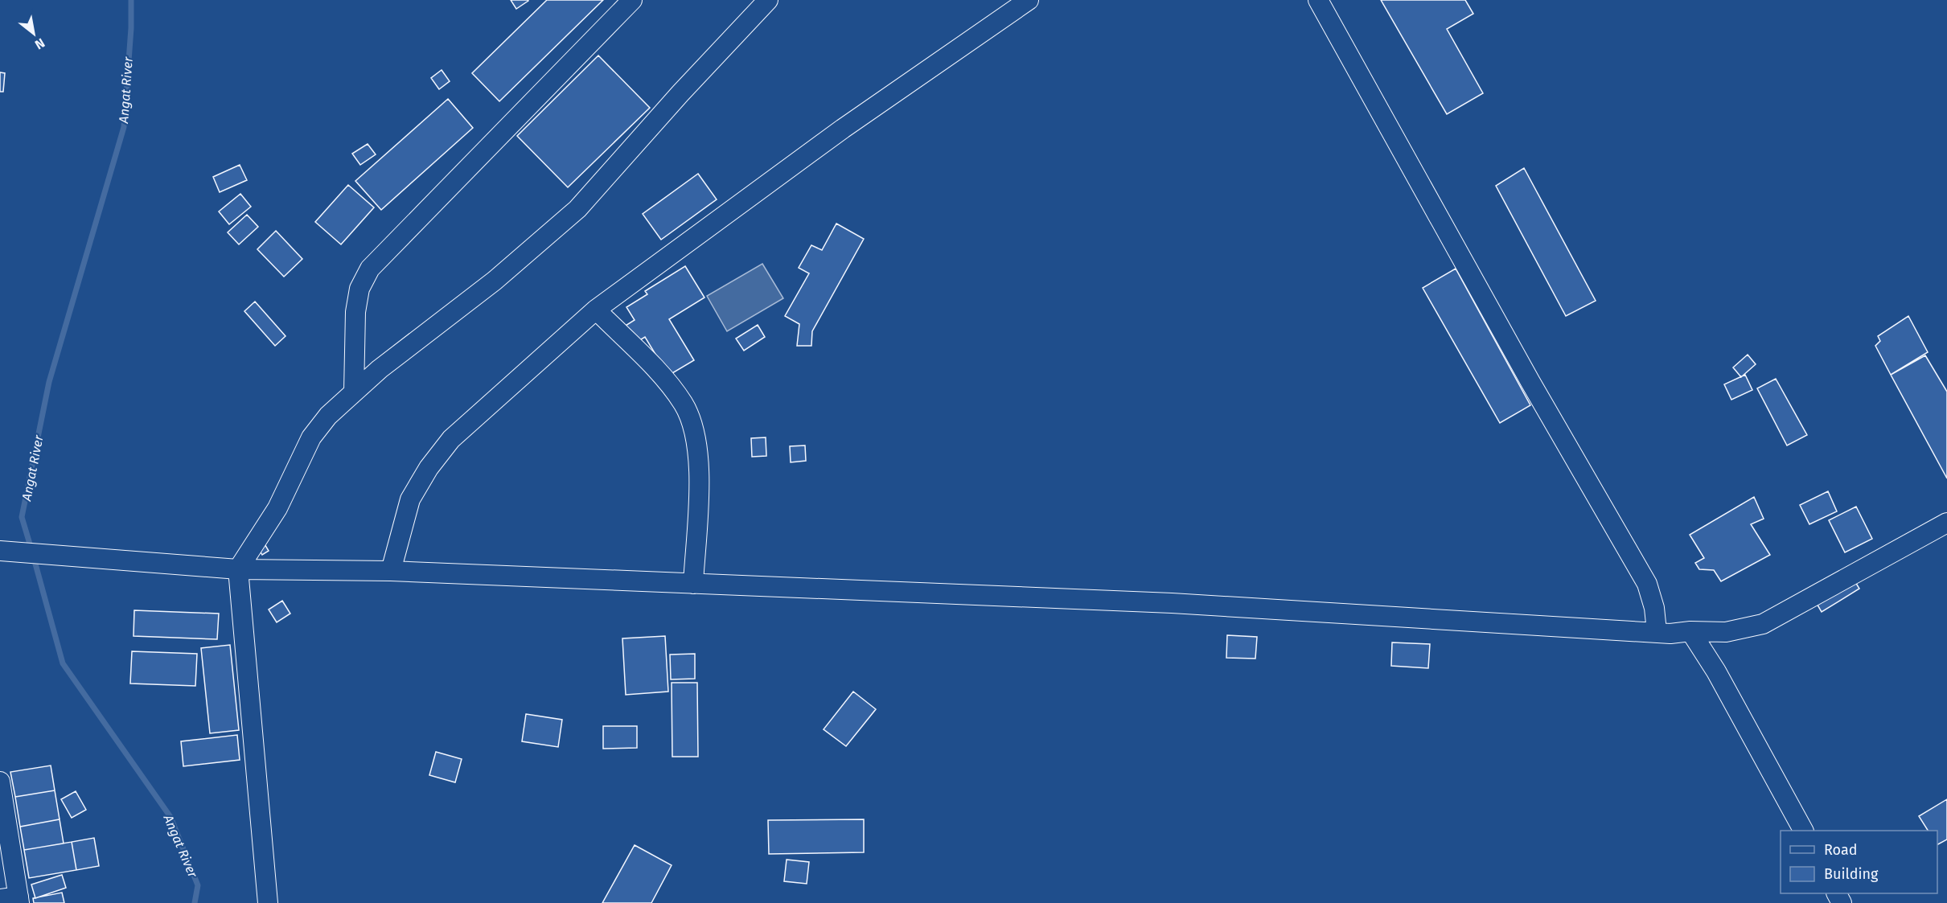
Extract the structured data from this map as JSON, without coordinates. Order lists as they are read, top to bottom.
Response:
{
  "water": ["Angat River"],
  "legend": ["Road", "Building"],
  "north": "bottom right"
}
